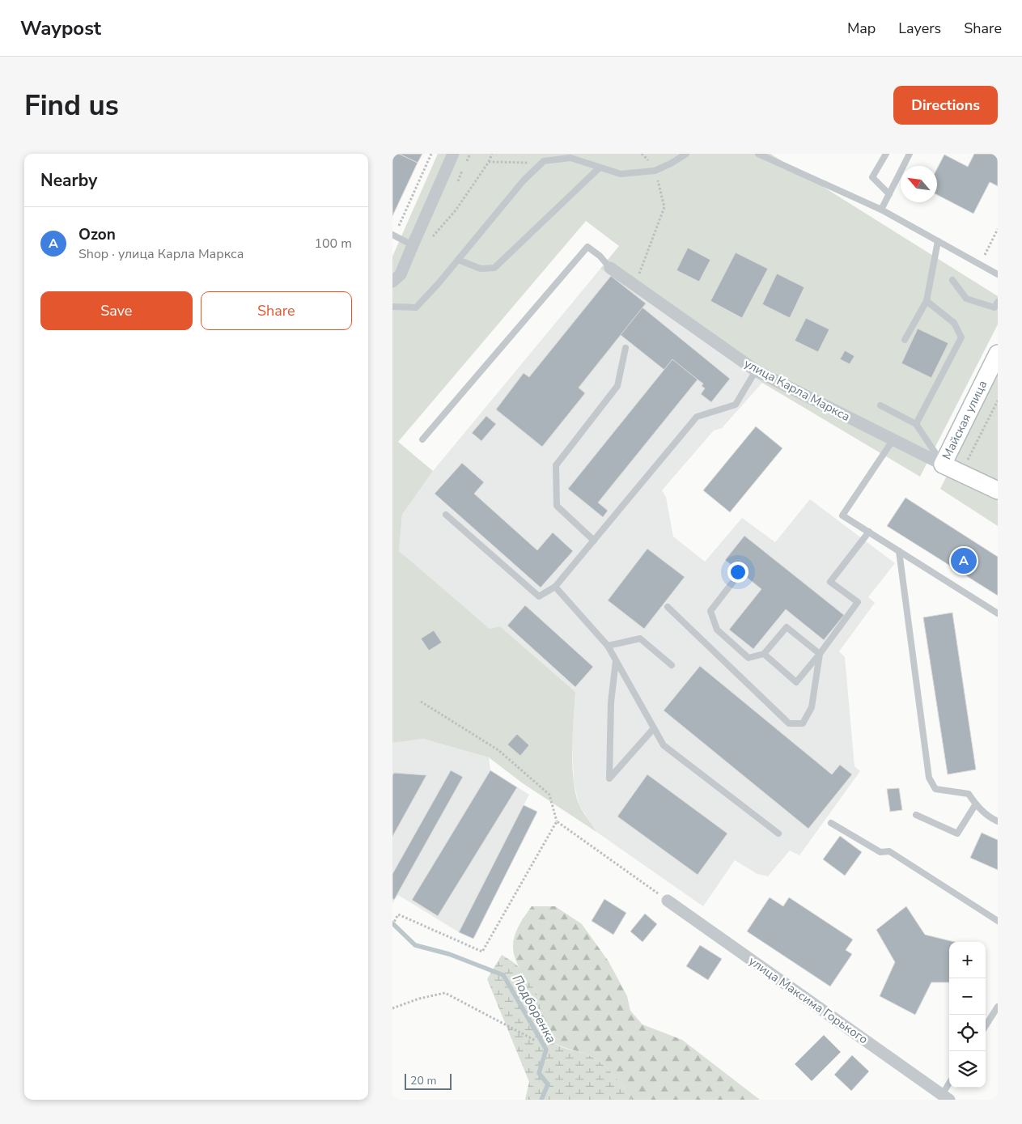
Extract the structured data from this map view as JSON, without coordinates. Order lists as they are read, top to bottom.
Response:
{
  "streets": {
    "street": ["улица Карла Маркса", "Майская улица", "улица Максима Горького"]
  },
  "crossings": [
    ["улица Карла Маркса", "Майская улица"]
  ],
  "water": ["Подборенка"],
  "scale_bar": "20 m",
  "north": "top left",
  "page": {
    "header": "Waypost",
    "nav": ["Map", "Layers", "Share"],
    "buttons": [
      "Directions",
      ["Save", "Share"]
    ],
    "title": "Find us",
    "heading": "Nearby",
    "list": [
      {
        "mark": "A",
        "name": "Ozon",
        "note": "Shop · улица Карла Маркса",
        "value": "100 m"
      }
    ],
    "pins": "A",
    "map_buttons": ["+", "−"],
    "scale": "20 m"
  }
}
